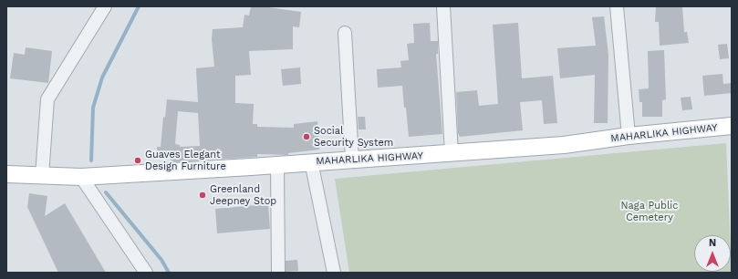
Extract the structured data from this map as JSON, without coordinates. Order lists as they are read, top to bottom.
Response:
{
  "streets": {
    "main road": ["MAHARLIKA HIGHWAY"]
  },
  "parks": ["Naga Public Cemetery"],
  "places": ["Social Security System", "Guaves Elegant Design Furniture", "Greenland Jeepney Stop"],
  "north": "top"
}
